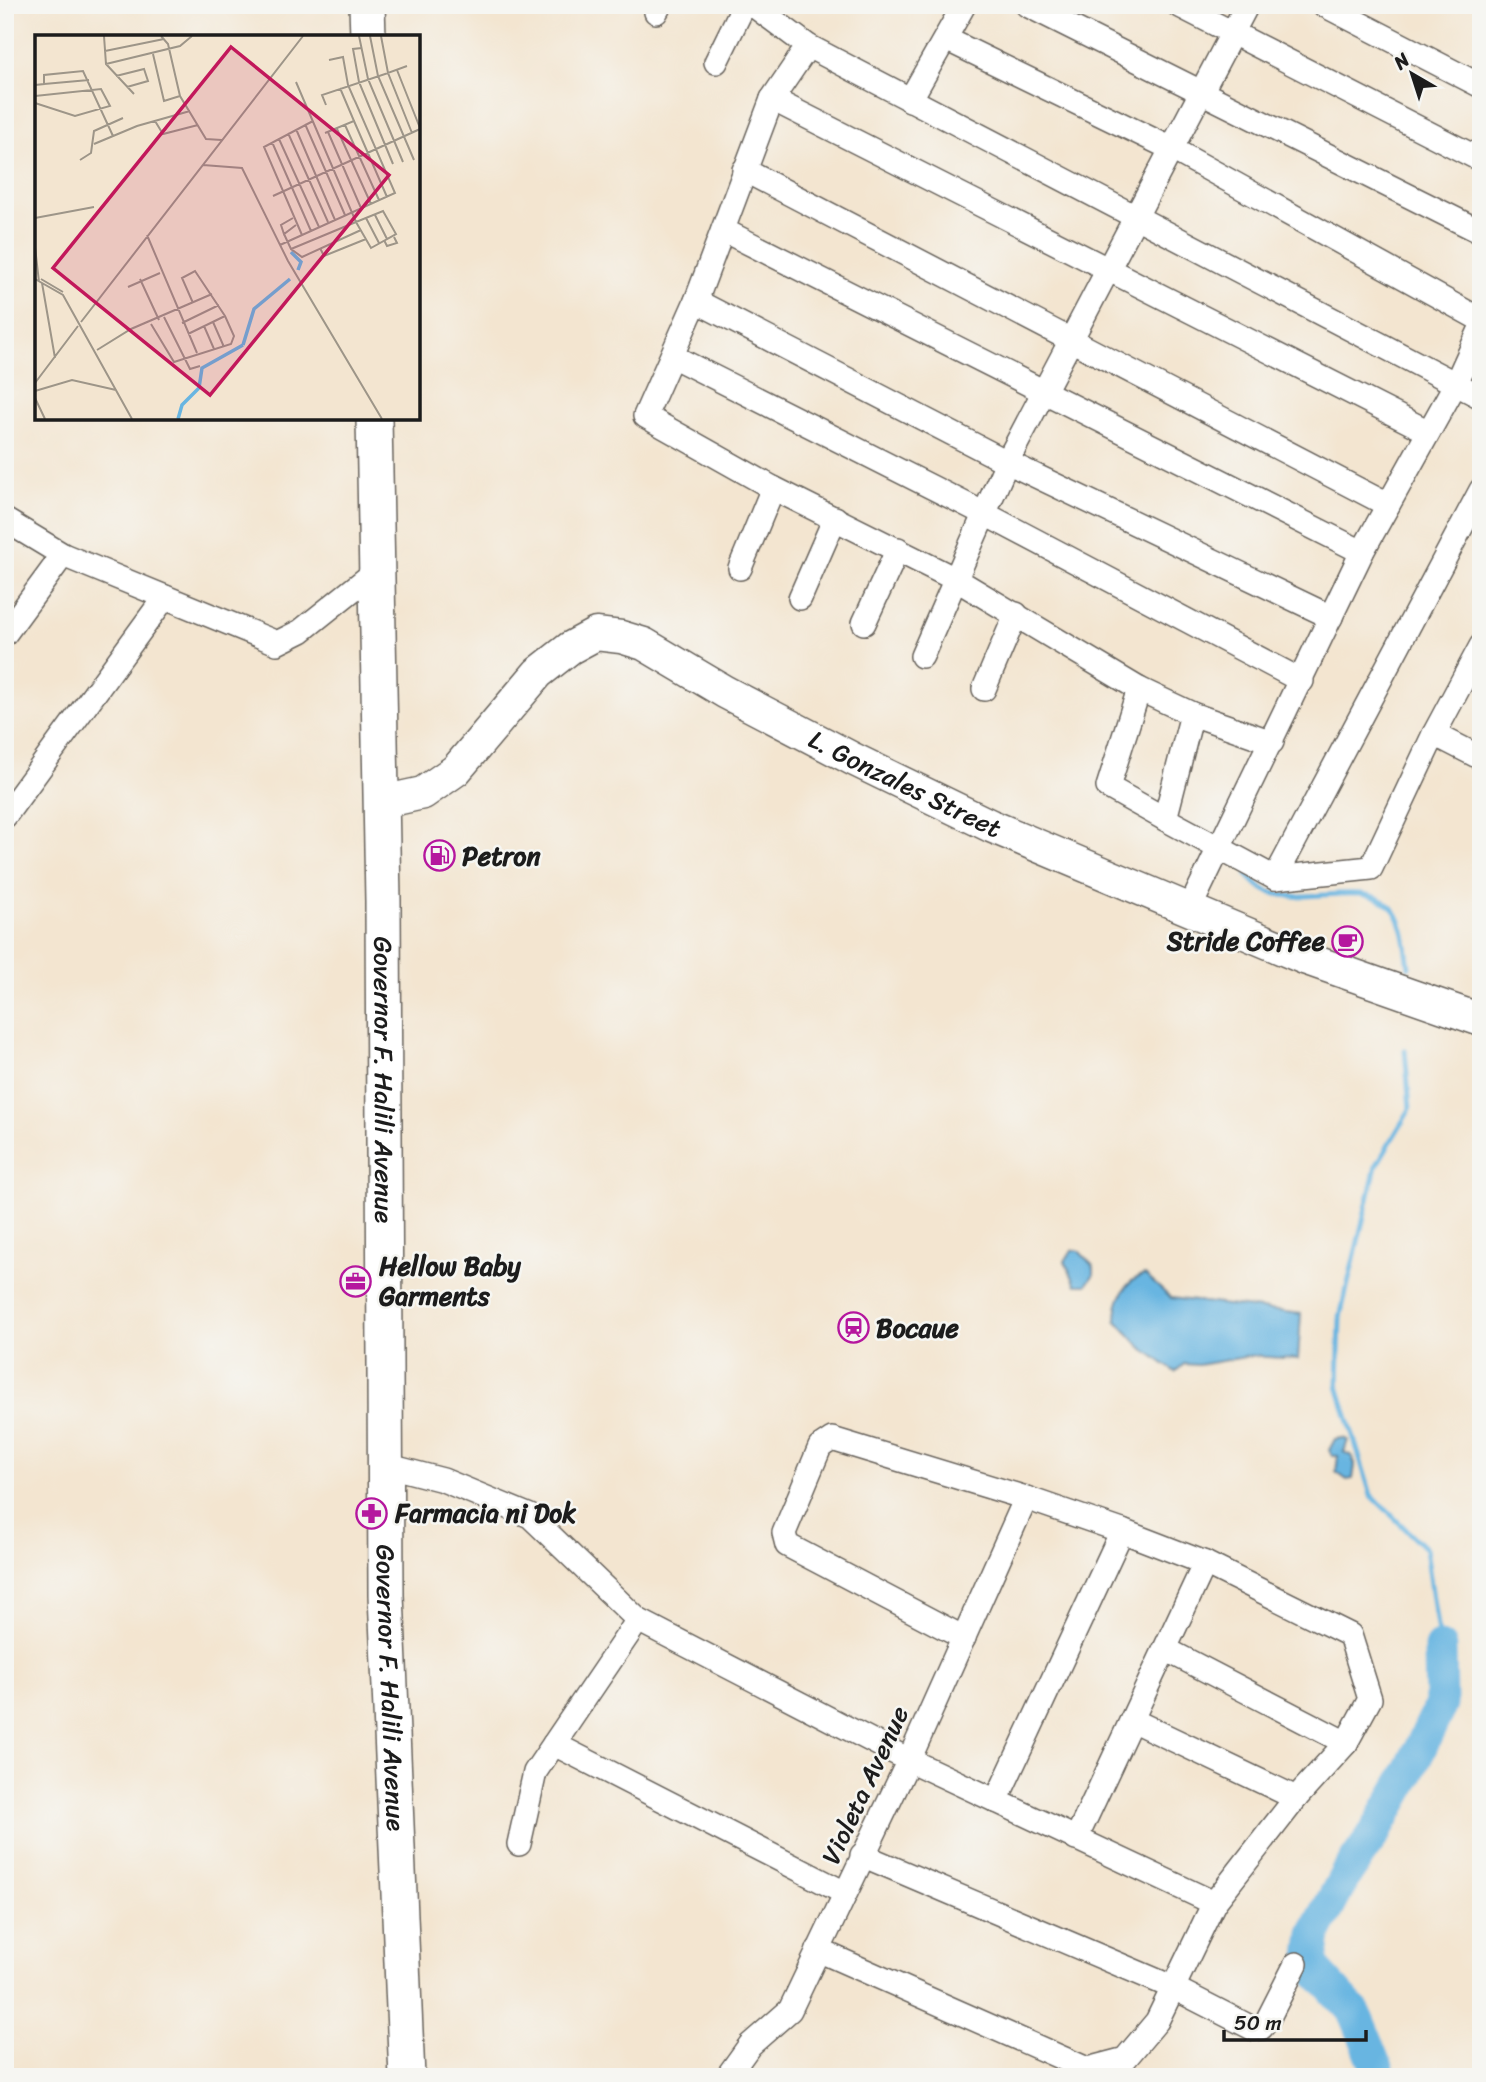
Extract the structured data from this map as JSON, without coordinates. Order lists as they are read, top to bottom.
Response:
{
  "streets": {
    "main road": ["Governor F. Halili Avenue"],
    "street": ["L. Gonzales Street", "Violeta Avenue"]
  },
  "crossings": [
    ["L. Gonzales Street", "Governor F. Halili Avenue"]
  ],
  "places": {
    "fuel station": ["Petron"],
    "cafe": ["Stride Coffee"],
    "office": ["Hellow Baby Garments"],
    "station": ["Bocaue"],
    "pharmacy": ["Farmacia ni Dok"]
  },
  "scale_bar": "50 m",
  "north": "top left"
}
